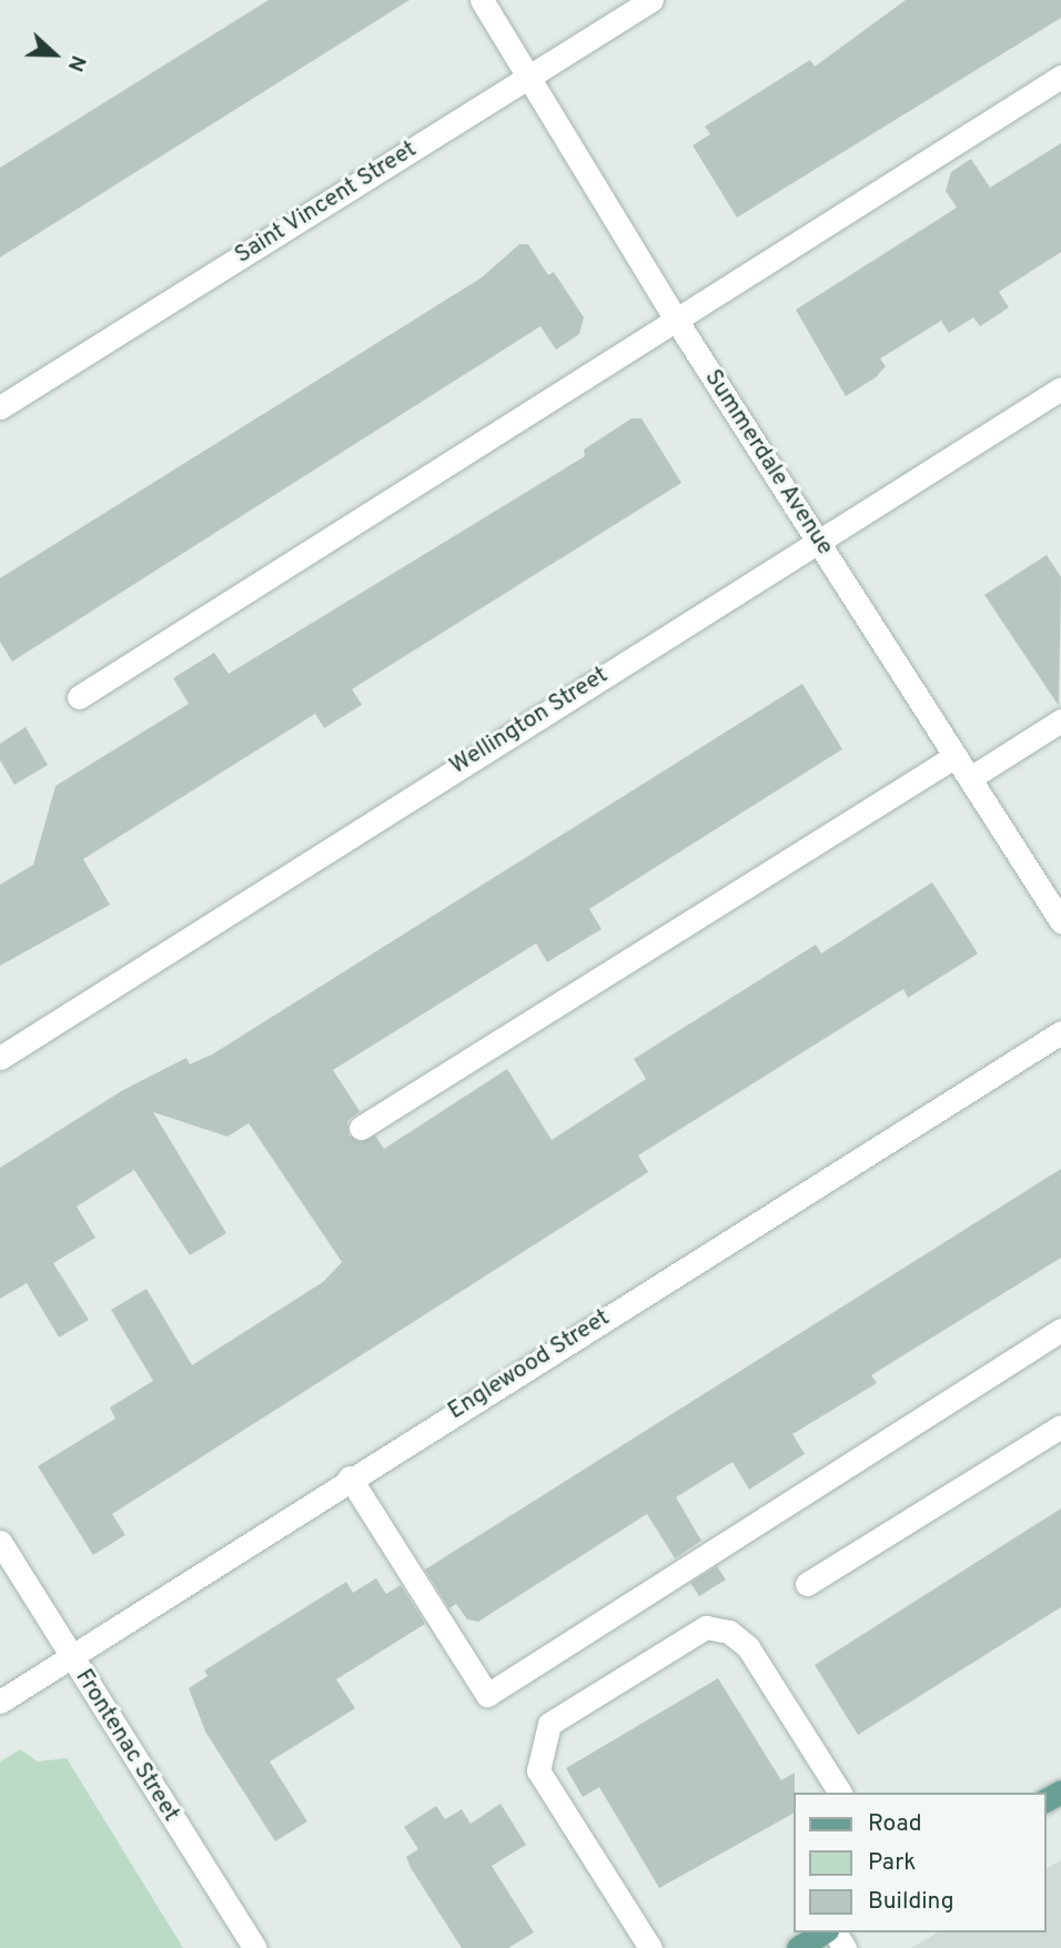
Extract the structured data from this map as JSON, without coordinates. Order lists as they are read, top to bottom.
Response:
{
  "streets": {
    "street": [
      "Saint Vincent Street",
      "Summerdale Avenue",
      "Wellington Street",
      "Englewood Street",
      "Frontenac Street"
    ]
  },
  "crossings": [
    ["Saint Vincent Street", "Summerdale Avenue"],
    ["Summerdale Avenue", "Wellington Street"],
    ["Englewood Street", "Frontenac Street"]
  ],
  "legend": ["Road", "Park", "Building"],
  "north": "right"
}
